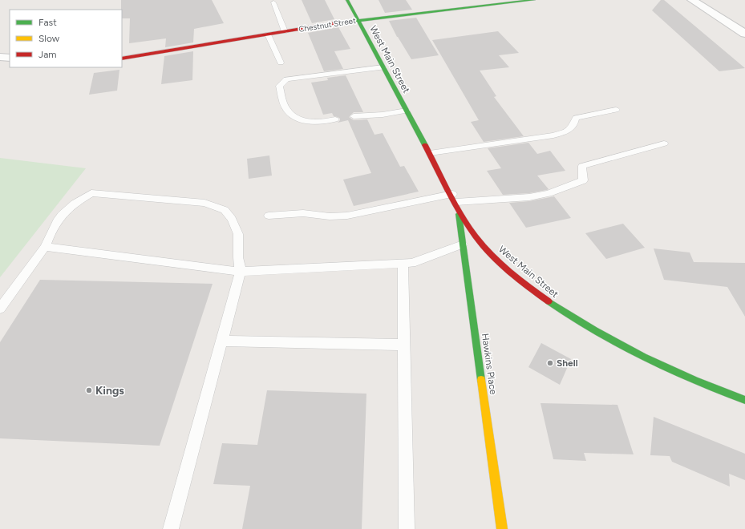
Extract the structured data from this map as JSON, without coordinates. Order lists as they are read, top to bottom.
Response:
{
  "streets": {
    "street": ["Chestnut Street", "West Main Street", "Hawkins Place"]
  },
  "crossings": [
    ["Chestnut Street", "West Main Street"],
    ["West Main Street", "Hawkins Place"]
  ],
  "places": ["Shell", "Kings"],
  "legend": ["Fast", "Slow", "Jam"]
}
